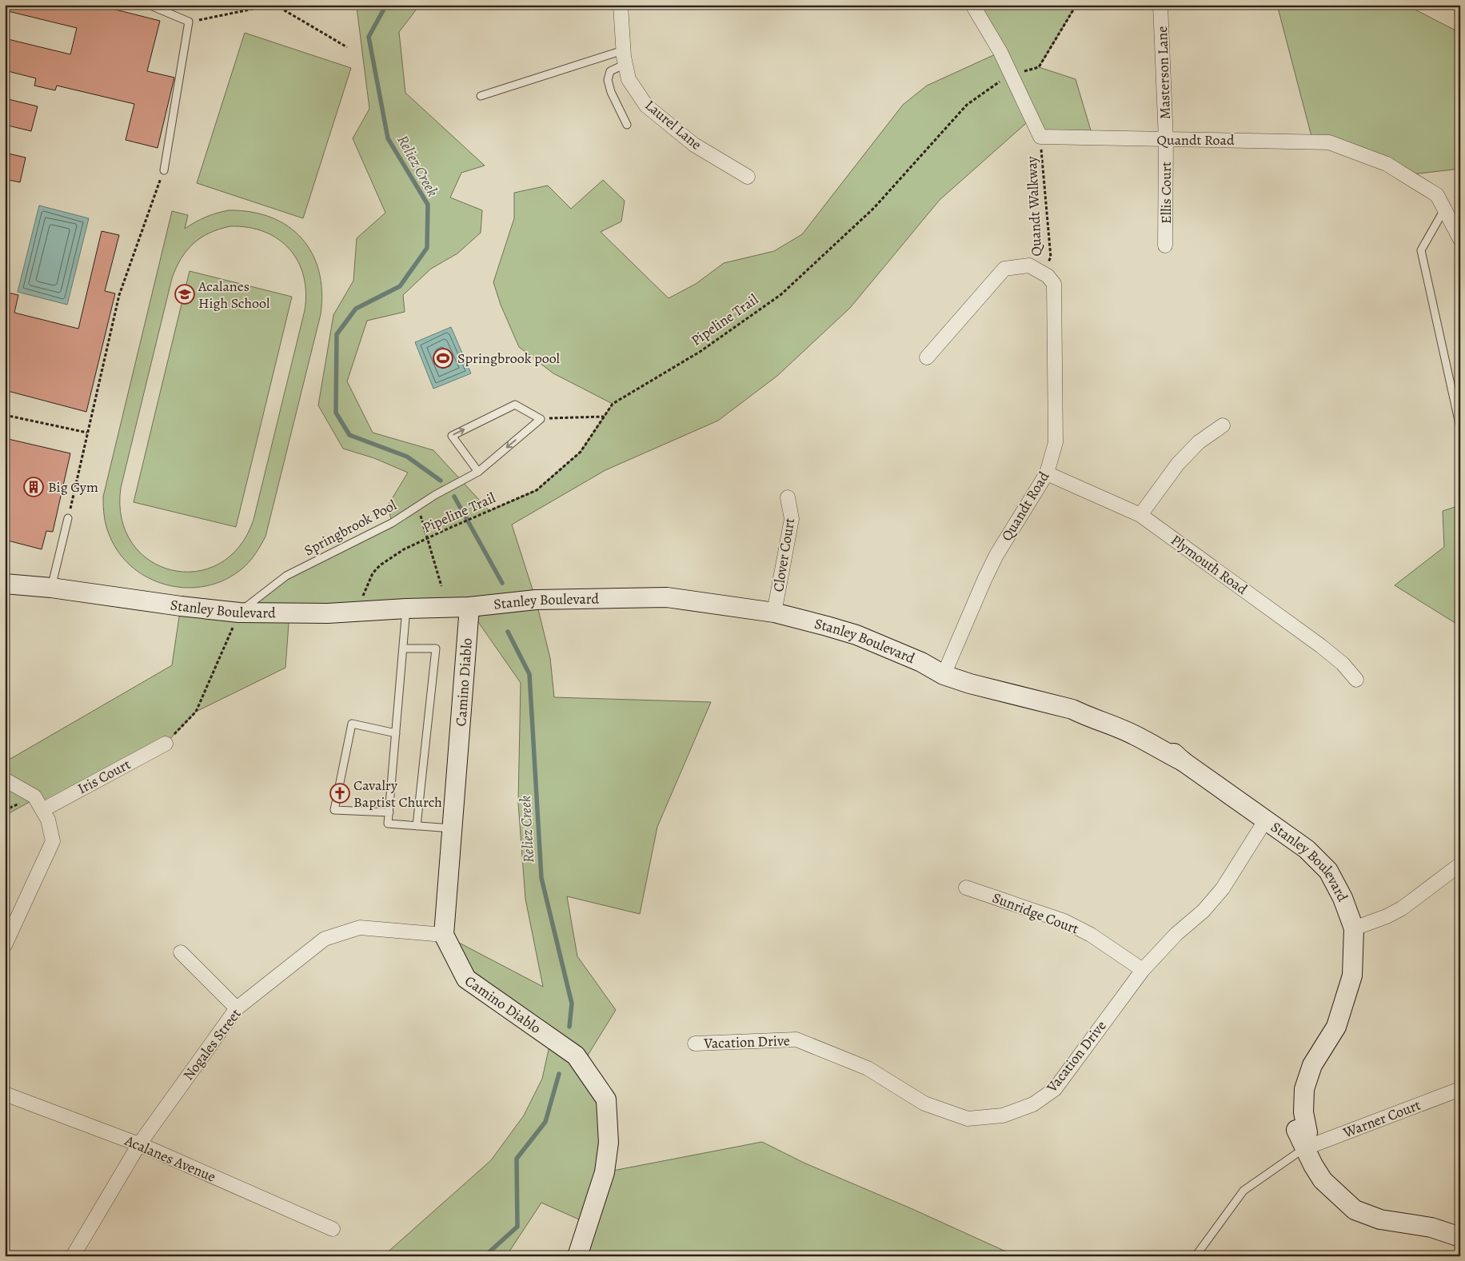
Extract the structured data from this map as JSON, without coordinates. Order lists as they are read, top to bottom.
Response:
{
  "streets": {
    "street": [
      "Masterson Lane",
      "Laurel Lane",
      "Quandt Road",
      "Ellis Court",
      "Clover Court",
      "Plymouth Road",
      "Stanley Boulevard",
      "Camino Diablo",
      "Iris Court",
      "Sunridge Court",
      "Vacation Drive",
      "Nogales Street",
      "Warner Court",
      "Acalanes Avenue"
    ],
    "lane": ["Springbrook Pool"],
    "path": ["Quandt Walkway", "Pipeline Trail"]
  },
  "crossings": [
    ["Masterson Lane", "Quandt Road"],
    ["Masterson Lane", "Ellis Court"],
    ["Quandt Road", "Ellis Court"],
    ["Quandt Road", "Quandt Walkway"],
    ["Quandt Road", "Plymouth Road"],
    ["Quandt Road", "Stanley Boulevard"],
    ["Pipeline Trail", "Stanley Boulevard"],
    ["Springbrook Pool", "Stanley Boulevard"],
    ["Clover Court", "Stanley Boulevard"],
    ["Stanley Boulevard", "Camino Diablo"],
    ["Stanley Boulevard", "Vacation Drive"],
    ["Stanley Boulevard", "Warner Court"],
    ["Camino Diablo", "Nogales Street"],
    ["Sunridge Court", "Vacation Drive"],
    ["Nogales Street", "Acalanes Avenue"]
  ],
  "water": ["Reliez Creek"],
  "places": {
    "school or university": ["Acalanes High School"],
    "sports": ["Springbrook pool"],
    "building": ["Big Gym"],
    "church": ["Cavalry Baptist Church"]
  }
}
